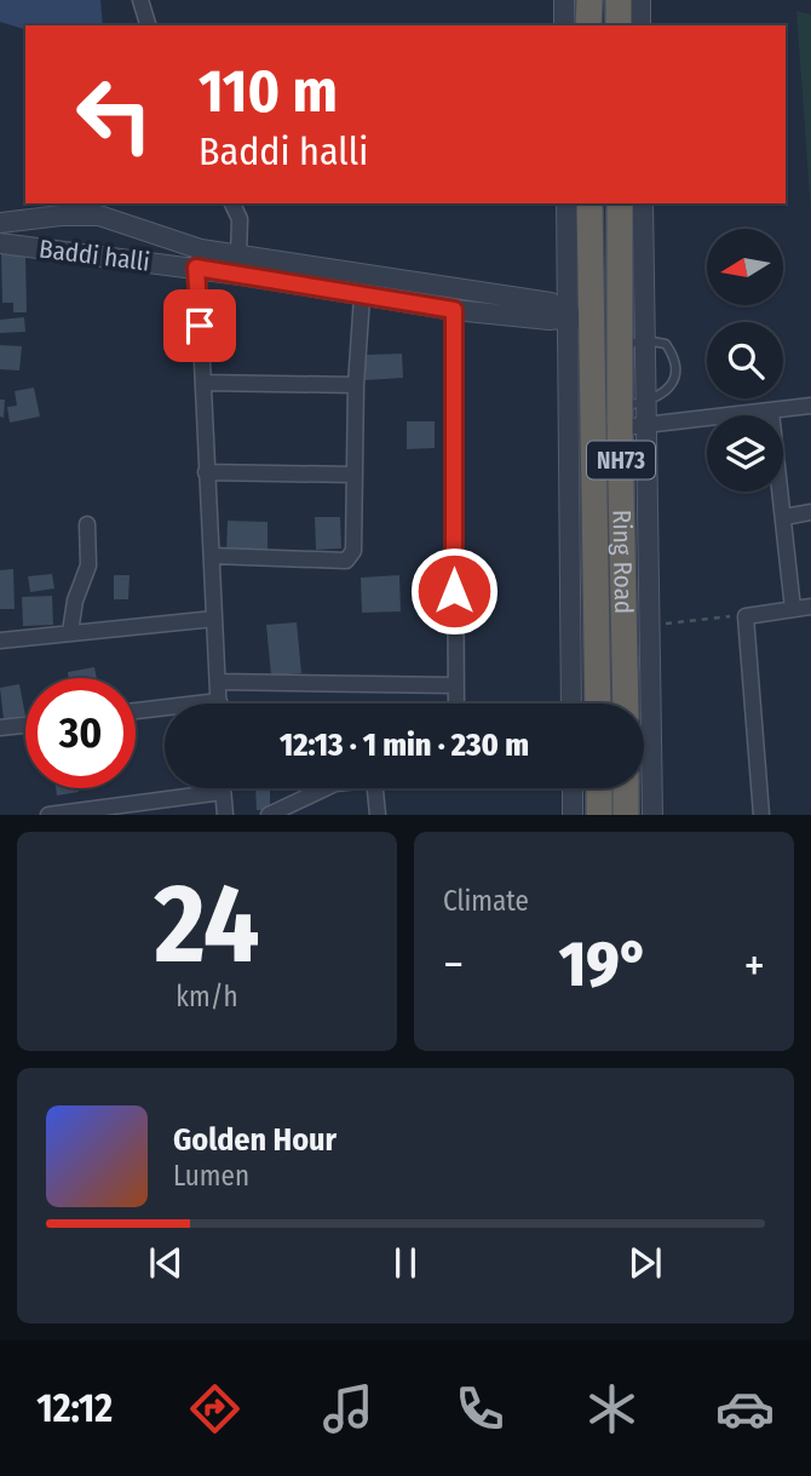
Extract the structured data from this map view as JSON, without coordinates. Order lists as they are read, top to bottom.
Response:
{
  "streets": {
    "highway": ["NH73", "Ring Road"],
    "street": ["Baddi halli"]
  },
  "crossings": [
    ["Baddi halli", "Ring Road"]
  ],
  "north": "left",
  "page": {
    "turn": ["110 m", "Baddi halli"],
    "limit": "30",
    "trip": "12:13 · 1 min · 230 m",
    "tile": [
      ["24", "km/h"],
      "Climate"
    ],
    "heat": ["−", "19°", "+"],
    "song": ["Golden Hour", "Lumen"],
    "tabs": "12:12"
  }
}
